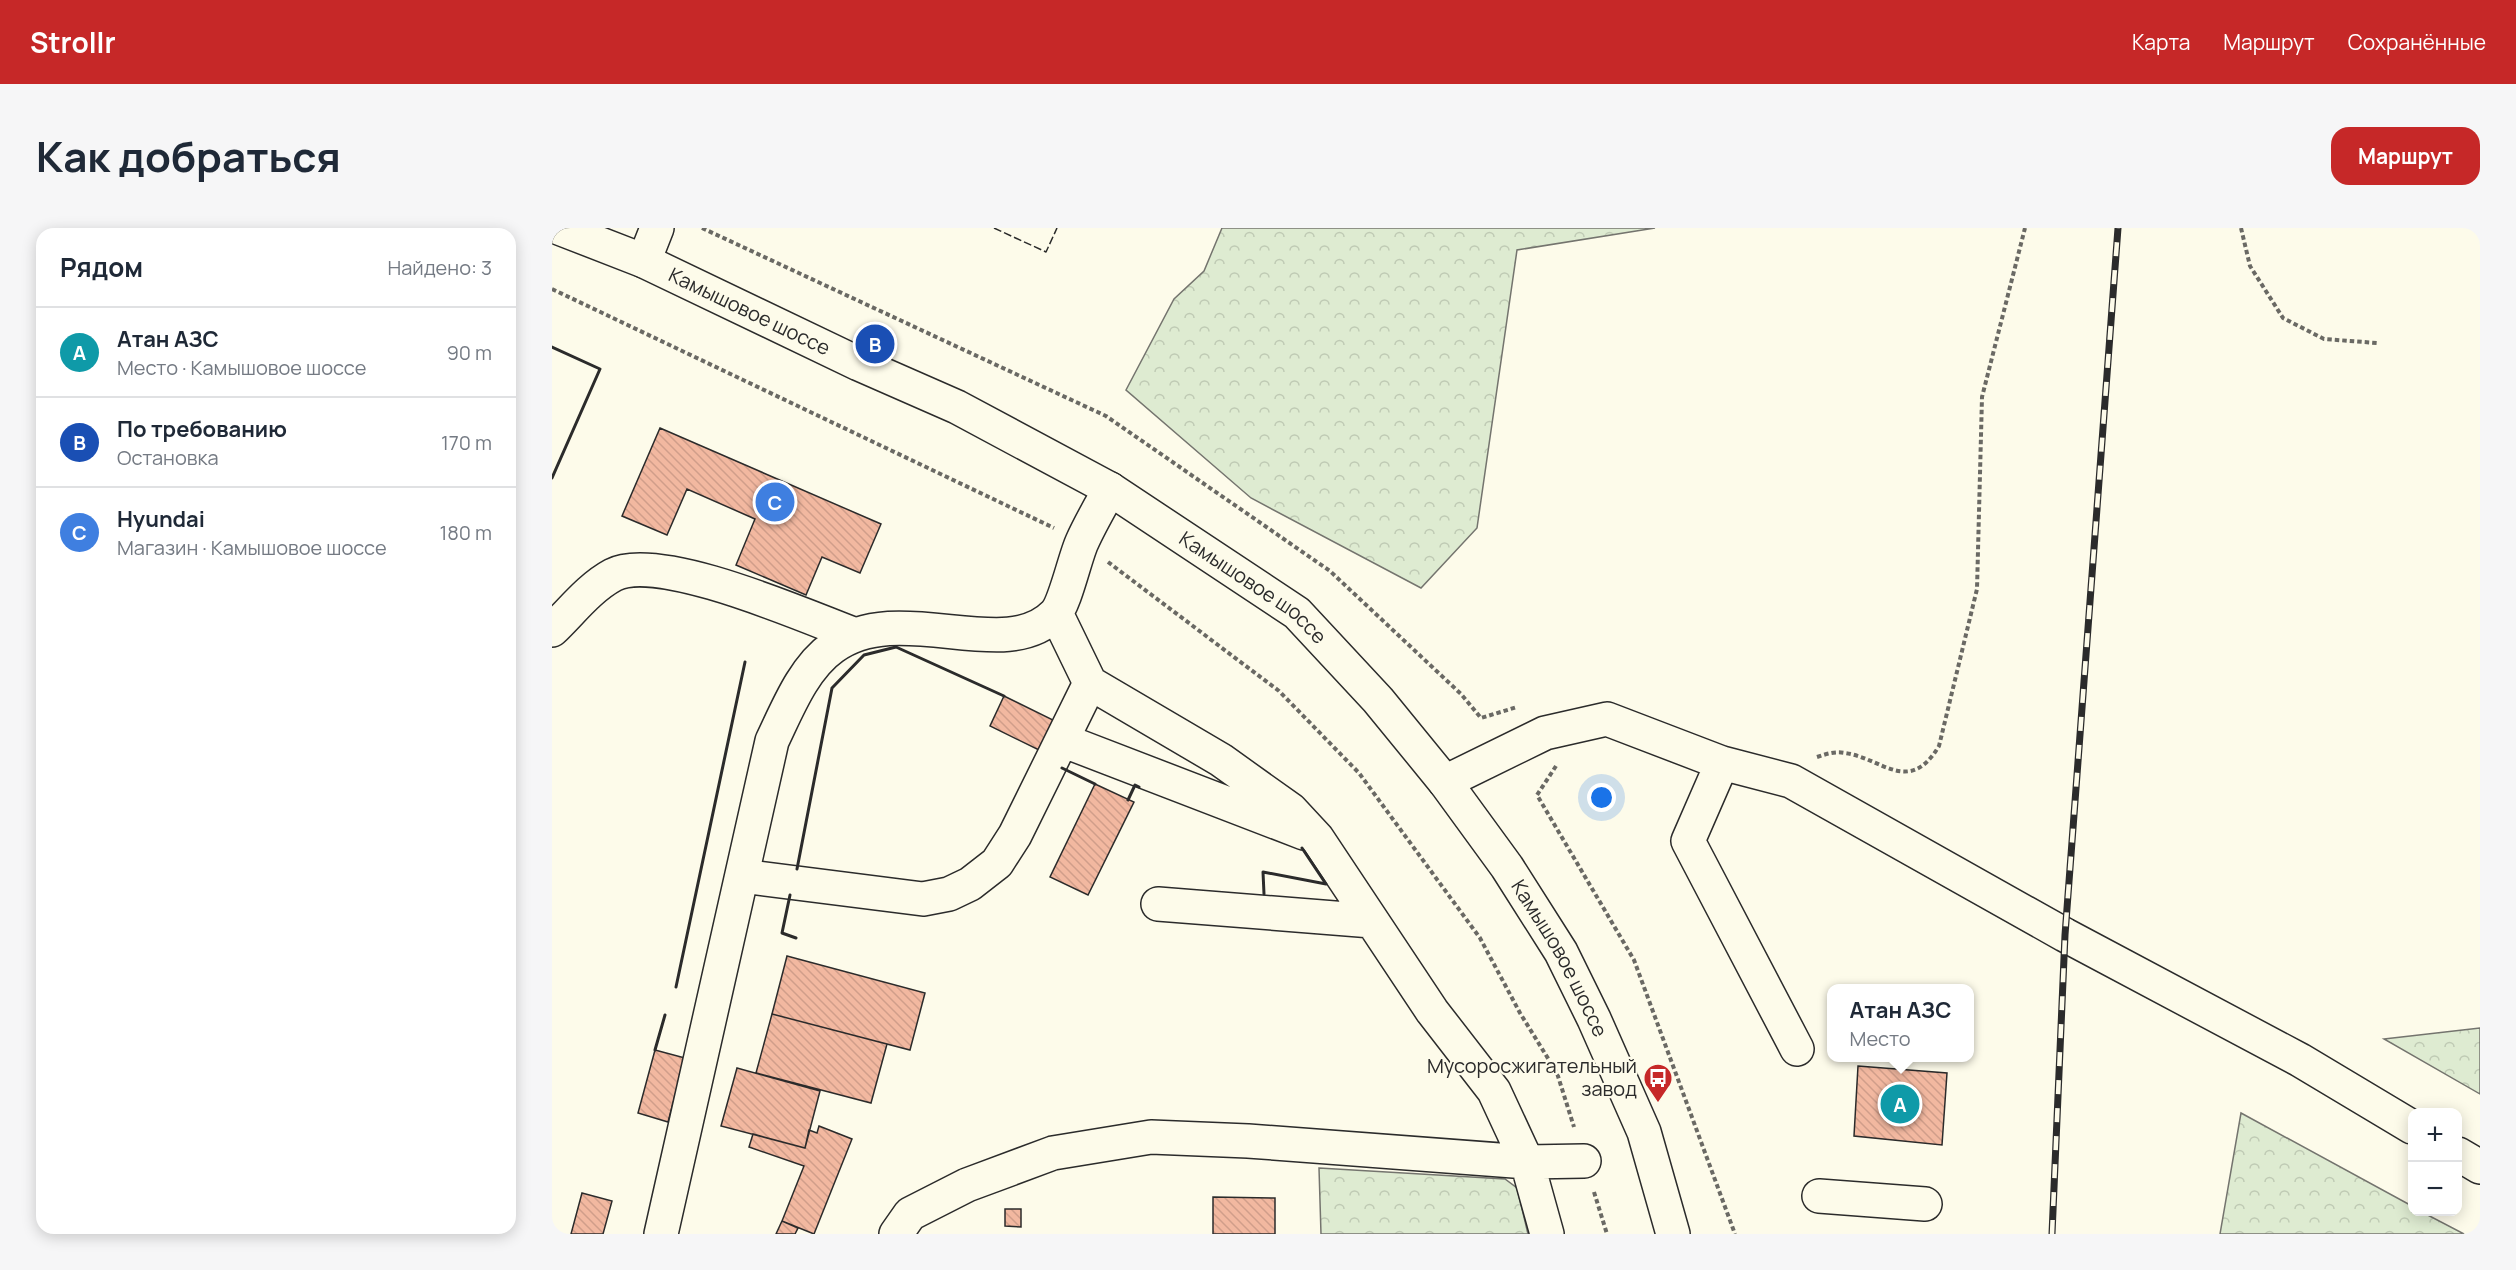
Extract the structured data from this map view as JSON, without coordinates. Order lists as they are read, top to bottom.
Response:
{
  "streets": {
    "main road": ["Камышовое шоссе"]
  },
  "places": {
    "bus stop": ["Мусоросжигательный завод"]
  },
  "page": {
    "header": "Strollr",
    "nav": ["Карта", "Маршрут", "Сохранённые"],
    "title": "Как добраться",
    "buttons": "Маршрут",
    "heading": ["Рядом", "Найдено: 3"],
    "list": [
      {
        "mark": "A",
        "name": "Атан АЗС",
        "note": "Место · Камышовое шоссе",
        "value": "90 m"
      },
      {
        "mark": "B",
        "name": "По требованию",
        "note": "Остановка",
        "value": "170 m"
      },
      {
        "mark": "C",
        "name": "Hyundai",
        "note": "Магазин · Камышовое шоссе",
        "value": "180 m"
      }
    ],
    "pins": ["B", "C", "A"],
    "popup": ["Атан АЗС", "Место"],
    "map_buttons": ["+", "−"]
  }
}
